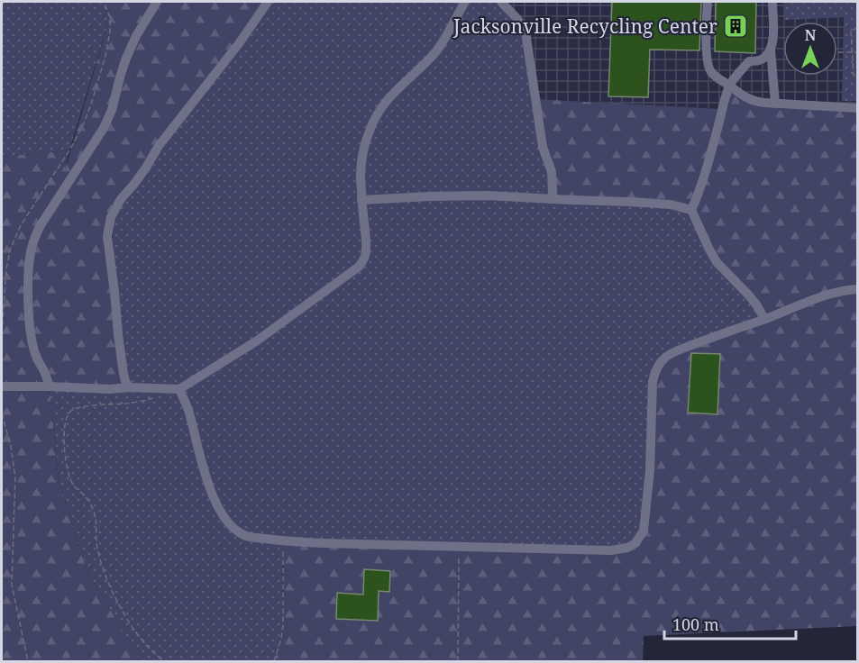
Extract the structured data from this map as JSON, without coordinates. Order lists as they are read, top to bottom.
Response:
{
  "places": {
    "building": ["Jacksonville Recycling Center"]
  },
  "scale_bar": "100 m",
  "north": "top"
}
